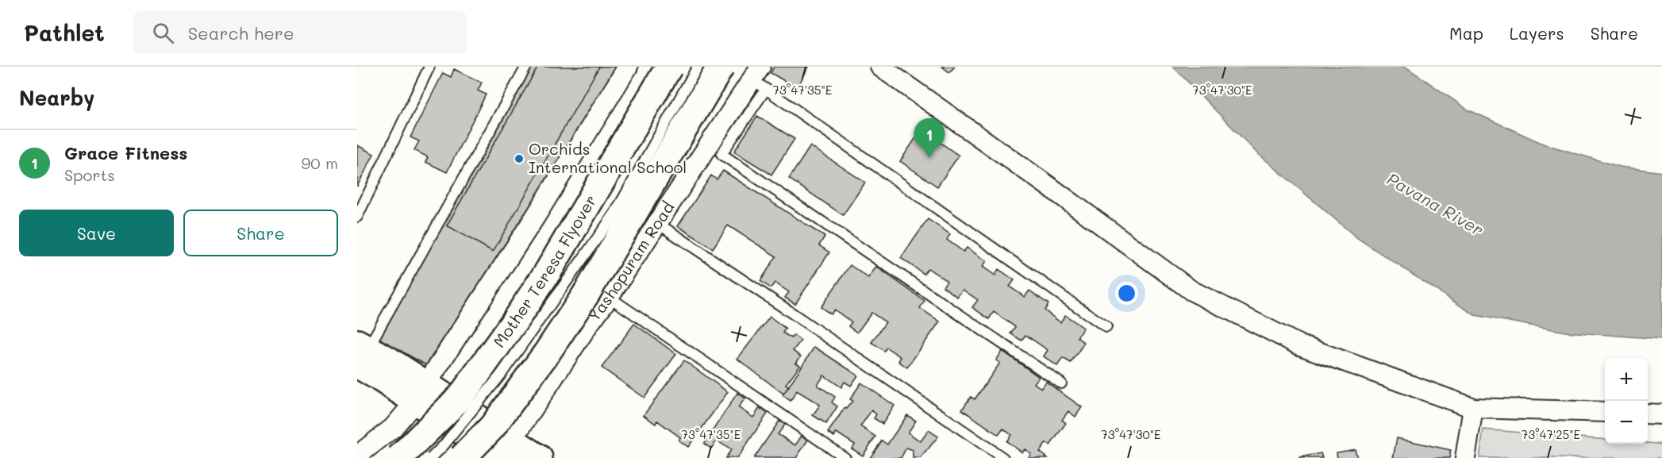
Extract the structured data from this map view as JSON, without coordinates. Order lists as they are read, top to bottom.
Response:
{
  "streets": {
    "main road": ["Mother Teresa Flyover"],
    "street": ["Yashopuram Road"]
  },
  "water": ["Pavana River"],
  "places": ["Orchids International School"],
  "page": {
    "header": "Pathlet",
    "search": "Search here",
    "nav": ["Map", "Layers", "Share"],
    "heading": "Nearby",
    "pins": "1",
    "list": [
      {
        "mark": "1",
        "name": "Grace Fitness",
        "note": "Sports",
        "value": "90 m"
      }
    ],
    "buttons": ["Save", "Share"],
    "map_buttons": ["+", "−"]
  },
  "coordinates": ["73°47'35\"E", "73°47'30\"E", "73°47'25\"E"]
}
